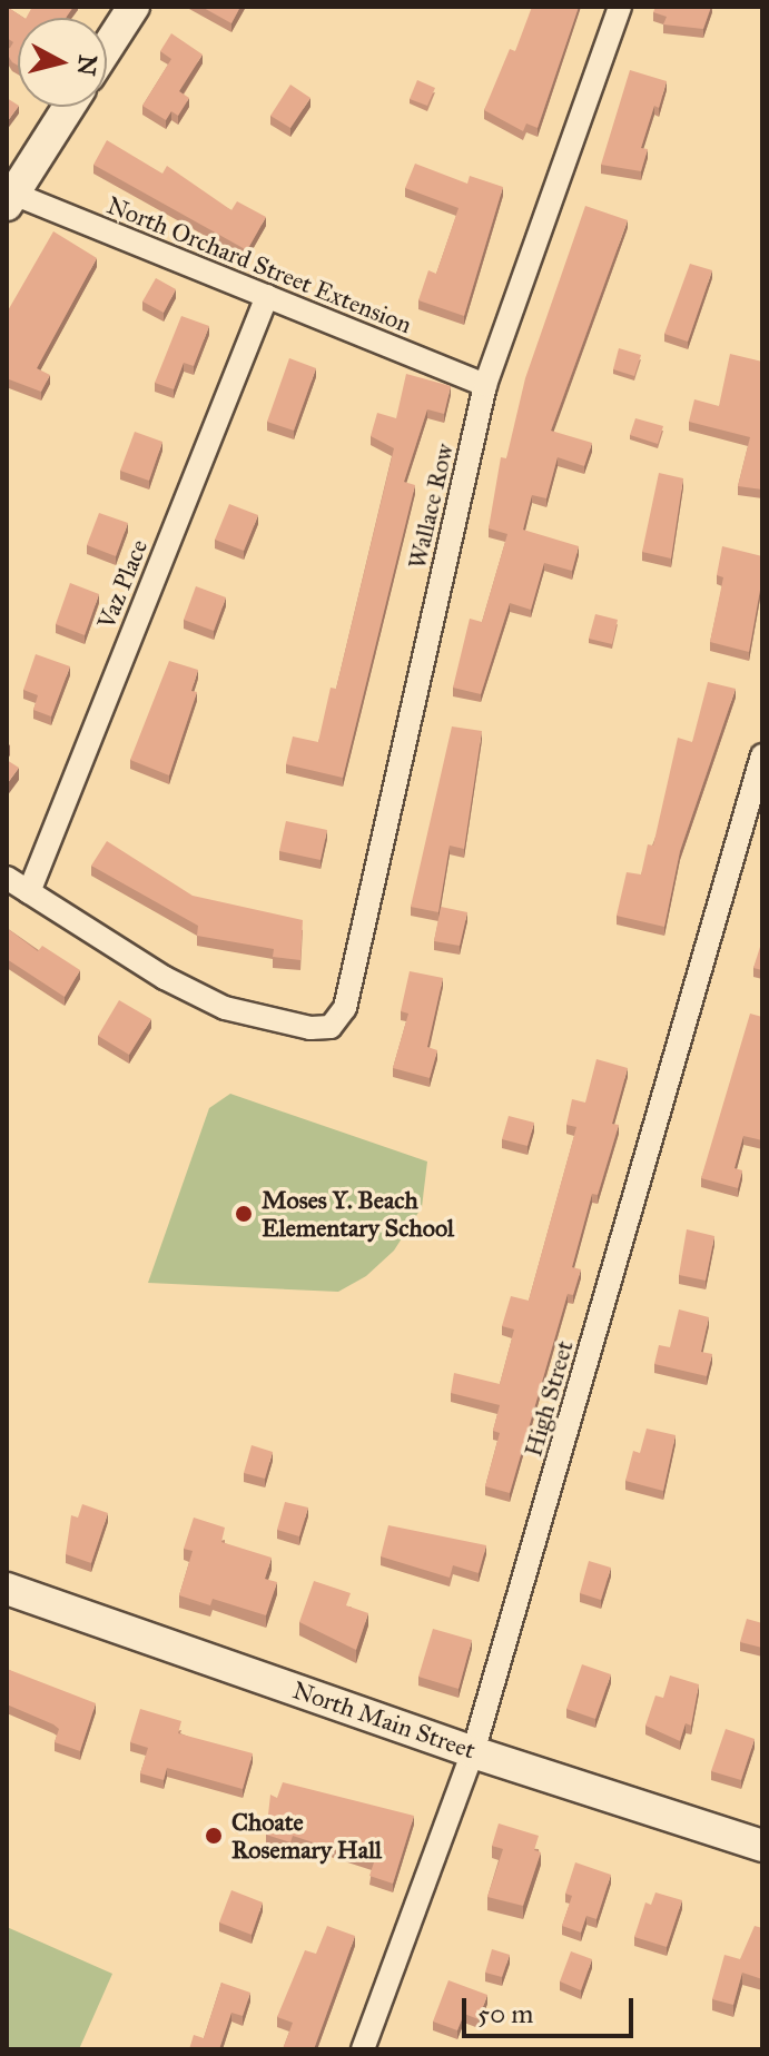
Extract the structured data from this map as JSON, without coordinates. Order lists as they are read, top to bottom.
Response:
{
  "streets": {
    "street": [
      "North Orchard Street Extension",
      "Wallace Row",
      "Vaz Place",
      "High Street",
      "North Main Street"
    ]
  },
  "crossings": [
    ["North Orchard Street Extension", "Wallace Row"],
    ["North Orchard Street Extension", "Vaz Place"],
    ["Wallace Row", "Vaz Place"],
    ["High Street", "North Main Street"]
  ],
  "places": ["Moses Y. Beach Elementary School", "Choate Rosemary Hall"],
  "scale_bar": "50 m",
  "north": "right"
}
